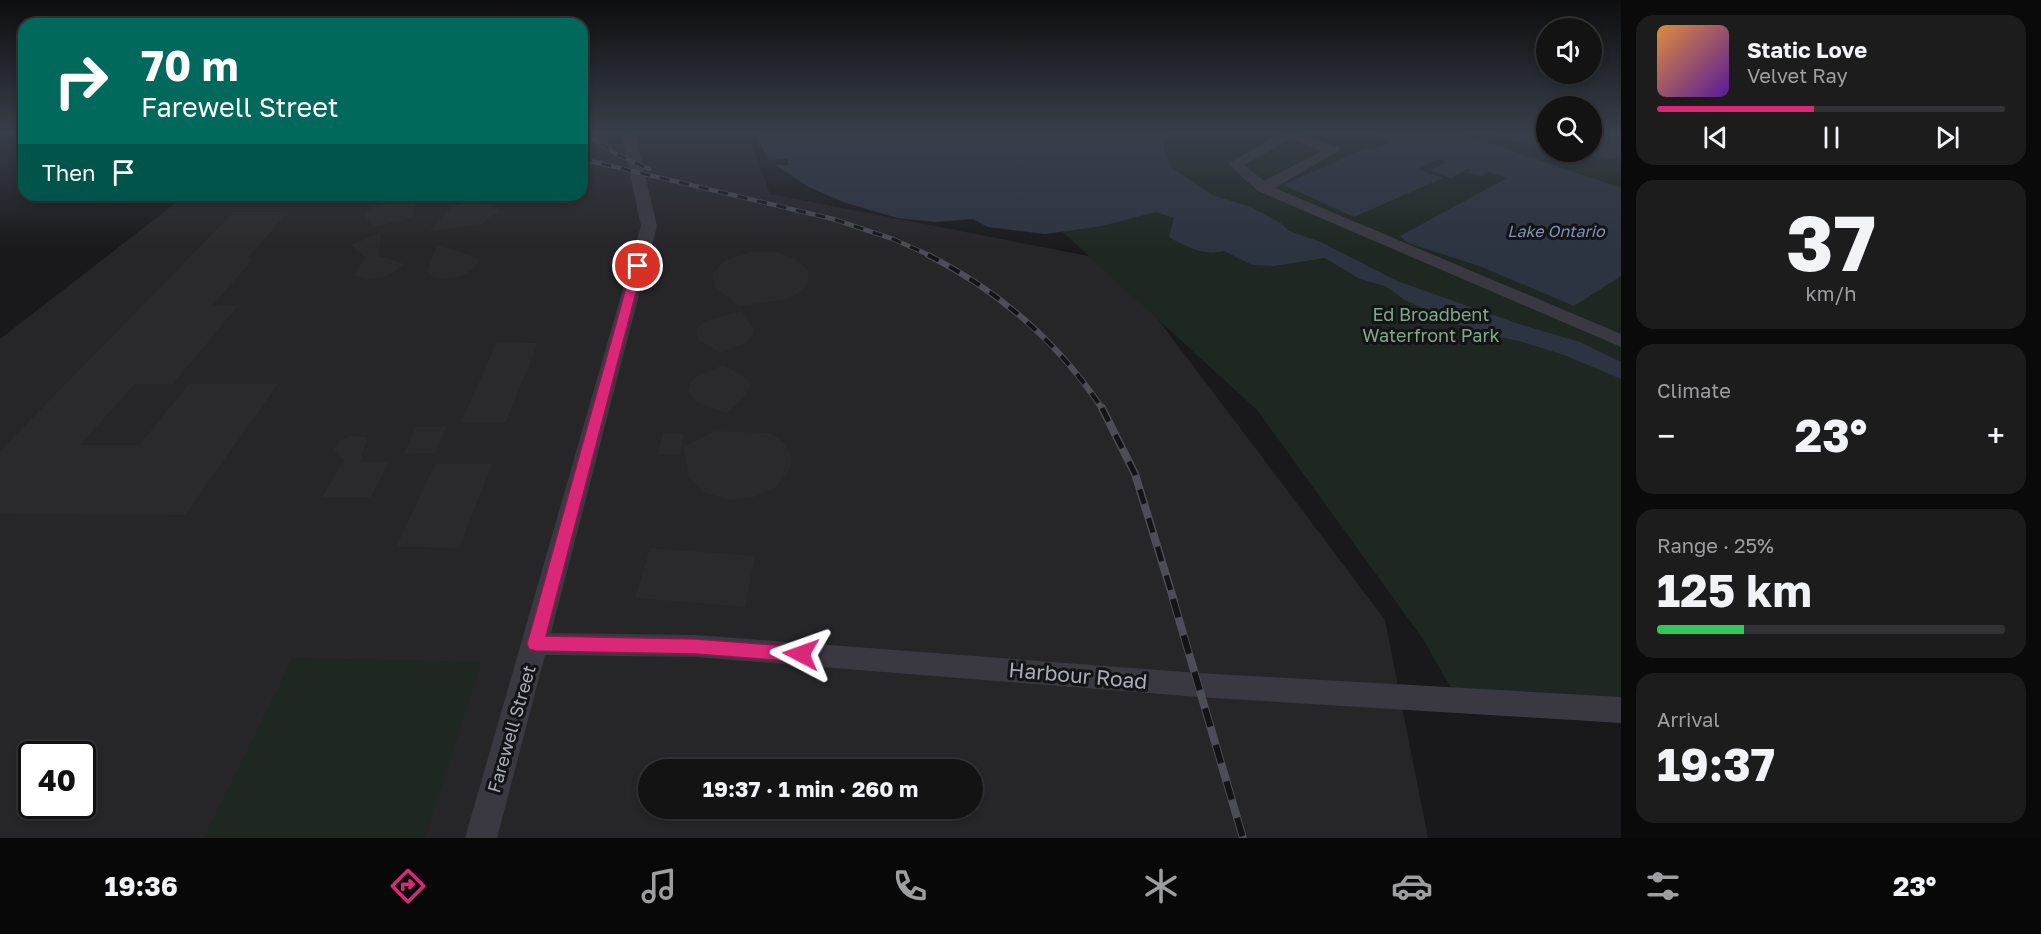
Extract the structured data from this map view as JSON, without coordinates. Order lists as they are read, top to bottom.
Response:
{
  "streets": {
    "street": ["Harbour Road", "Farewell Street"]
  },
  "crossings": [
    ["Harbour Road", "Farewell Street"]
  ],
  "water": ["Lake Ontario"],
  "parks": ["Ed Broadbent Waterfront Park"],
  "page": {
    "turn": ["70 m", "Farewell Street"],
    "song": ["Static Love", "Velvet Ray"],
    "then": "Then",
    "tile": [
      ["37", "km/h"],
      "Climate",
      ["Range · 25%", "125 km"],
      ["Arrival", "19:37"]
    ],
    "heat": ["−", "23°", "+"],
    "limit": "40",
    "trip": "19:37 · 1 min · 260 m",
    "tabs": ["19:36", "23°"]
  }
}
